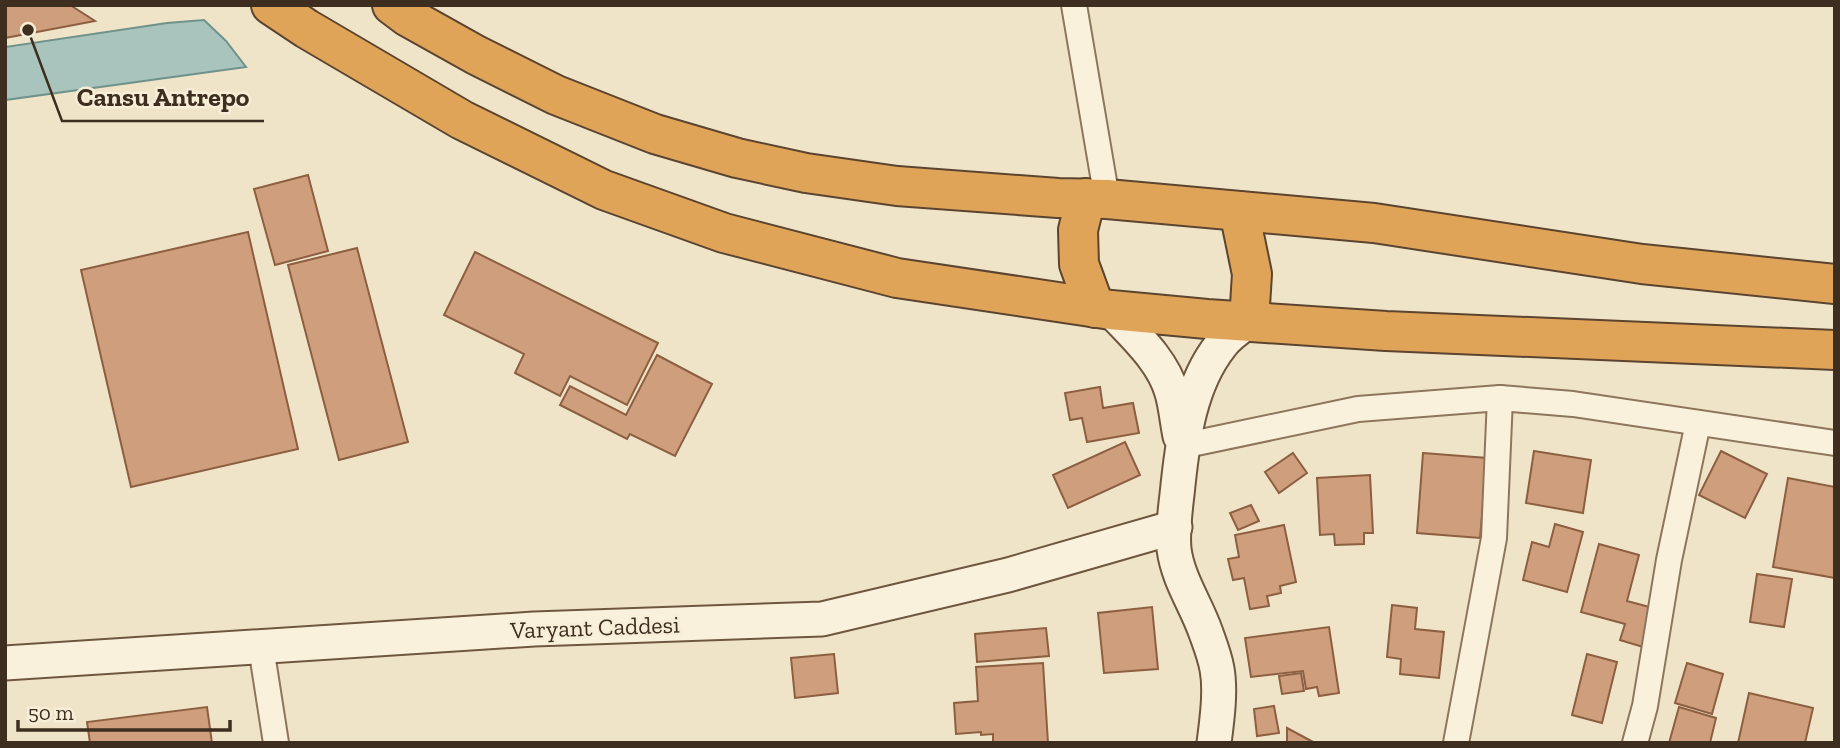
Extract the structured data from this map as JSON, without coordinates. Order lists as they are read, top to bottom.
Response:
{
  "streets": {
    "street": ["Varyant Caddesi"]
  },
  "places": ["Cansu Antrepo"],
  "scale_bar": "50 m"
}
